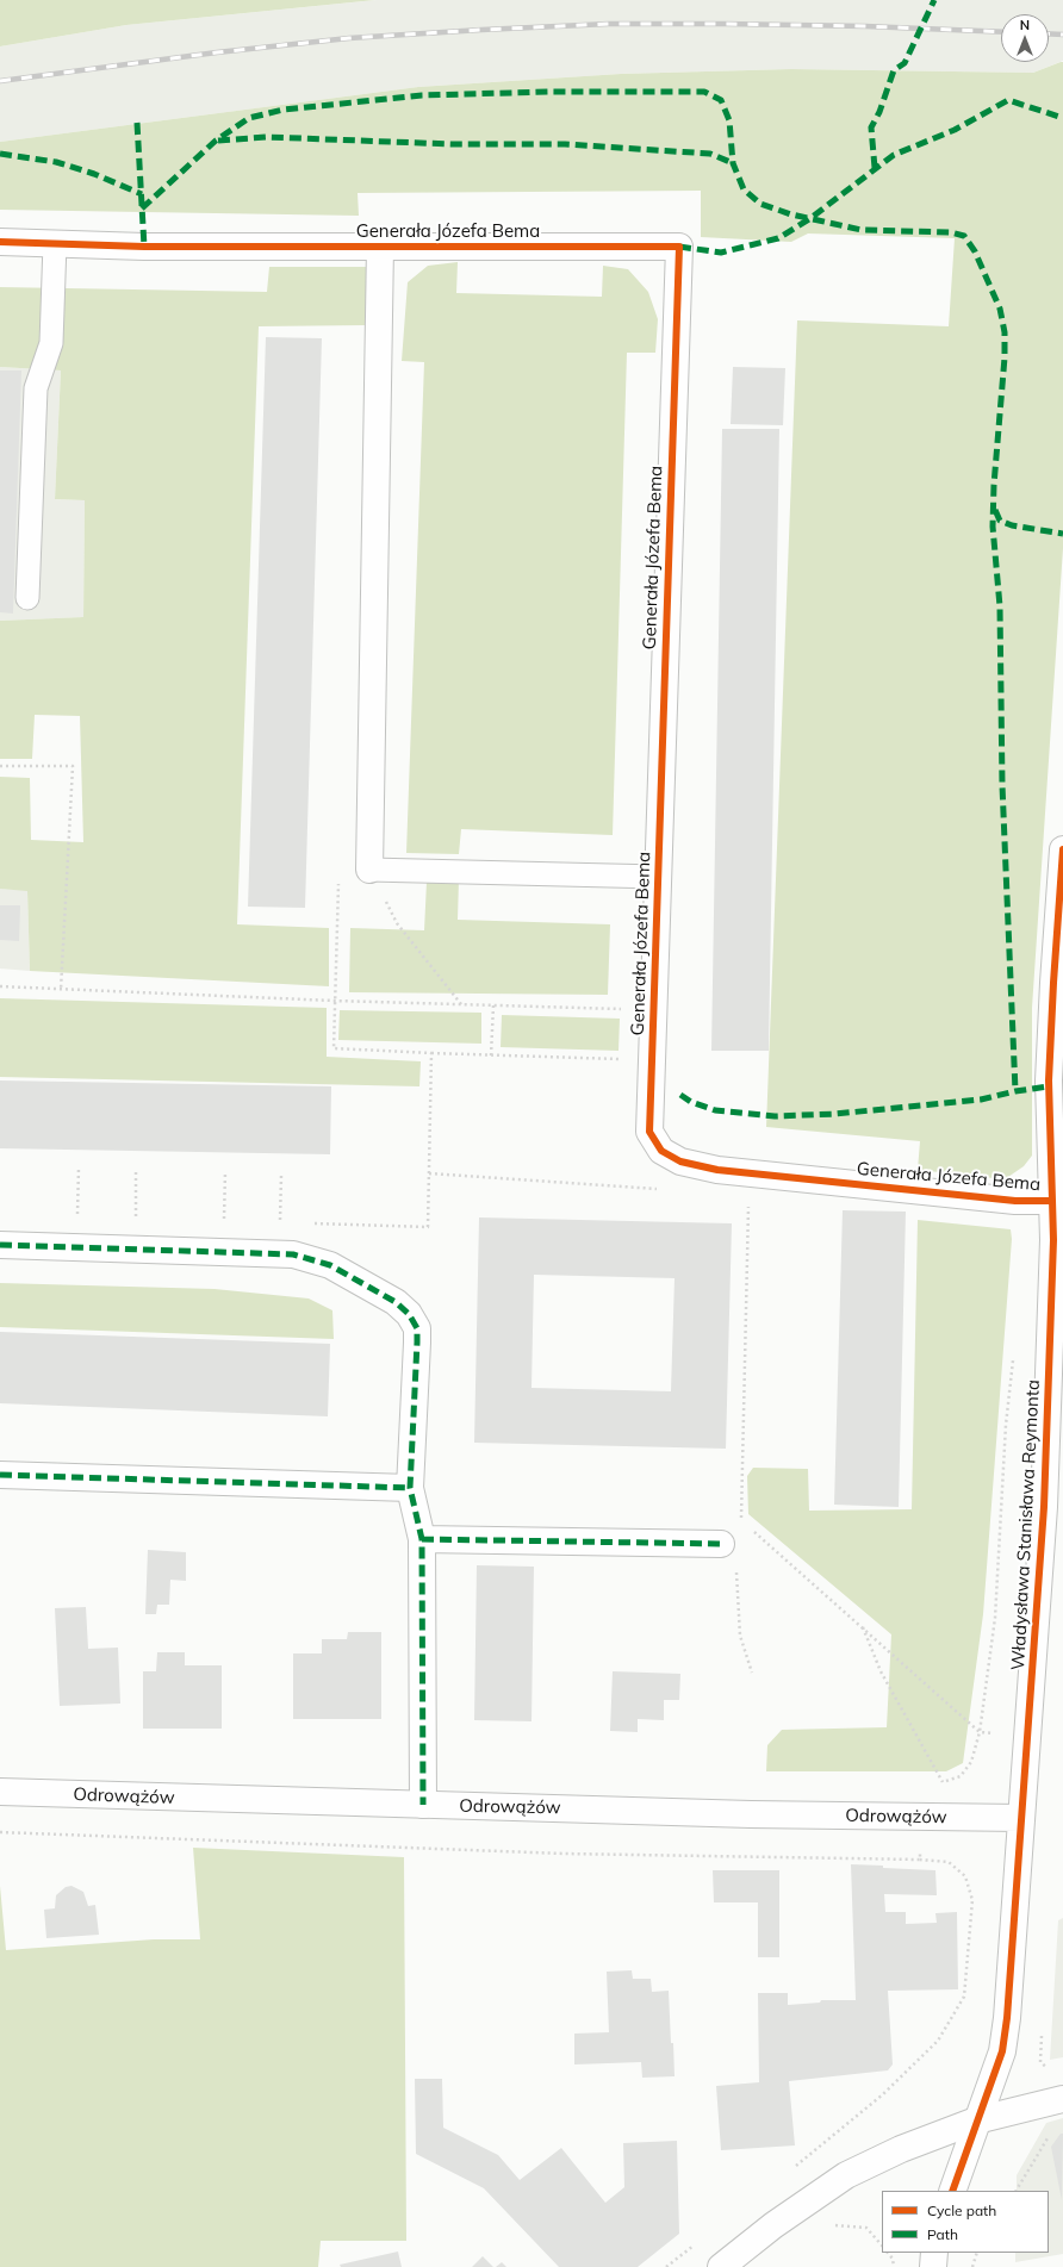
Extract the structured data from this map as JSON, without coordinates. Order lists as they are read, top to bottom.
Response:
{
  "streets": {
    "street": ["Generała Józefa Bema", "Władysława Stanisława Reymonta", "Odrowążów"]
  },
  "crossings": [
    ["Generała Józefa Bema", "Władysława Stanisława Reymonta"],
    ["Władysława Stanisława Reymonta", "Odrowążów"]
  ],
  "legend": ["Cycle path", "Path"],
  "north": "top"
}
